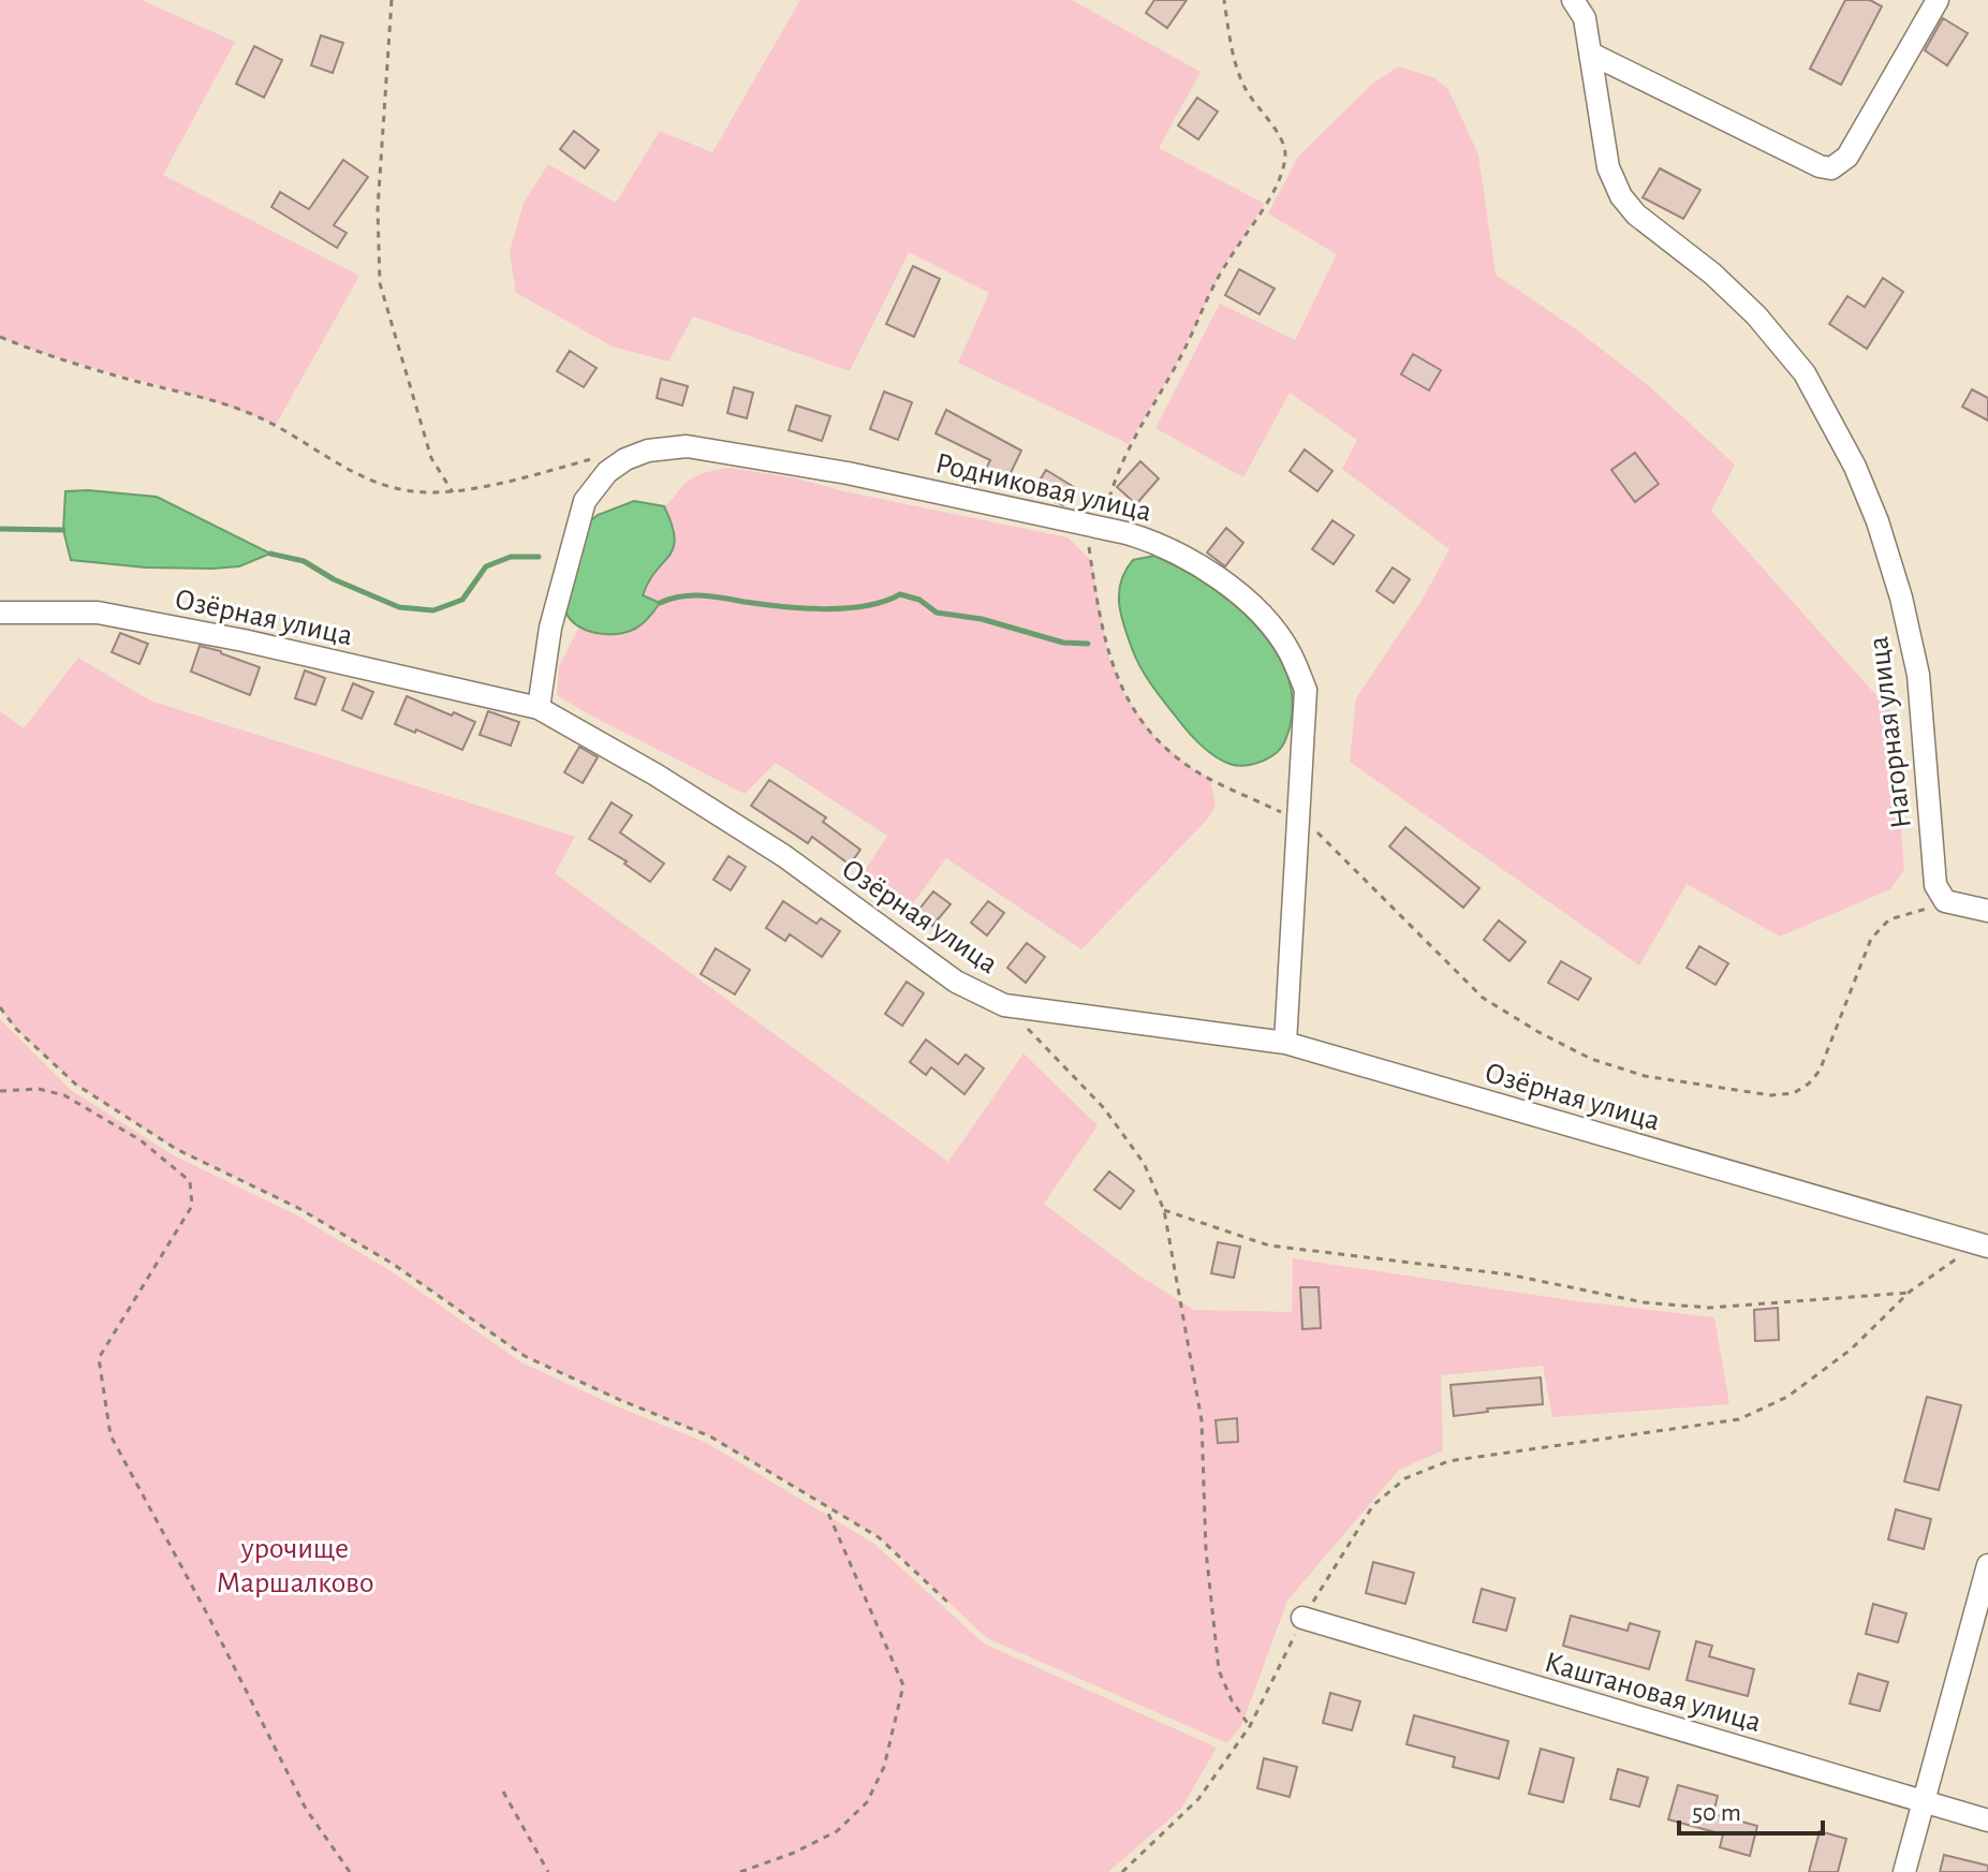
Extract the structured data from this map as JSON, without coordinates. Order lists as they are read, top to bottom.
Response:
{
  "streets": {
    "street": [
      "Родниковая улица",
      "Озёрная улица",
      "Нагорная улица",
      "Каштановая улица"
    ]
  },
  "crossings": [
    ["Родниковая улица", "Озёрная улица"]
  ],
  "parks": ["урочище Маршалково"],
  "scale_bar": "50 m"
}
